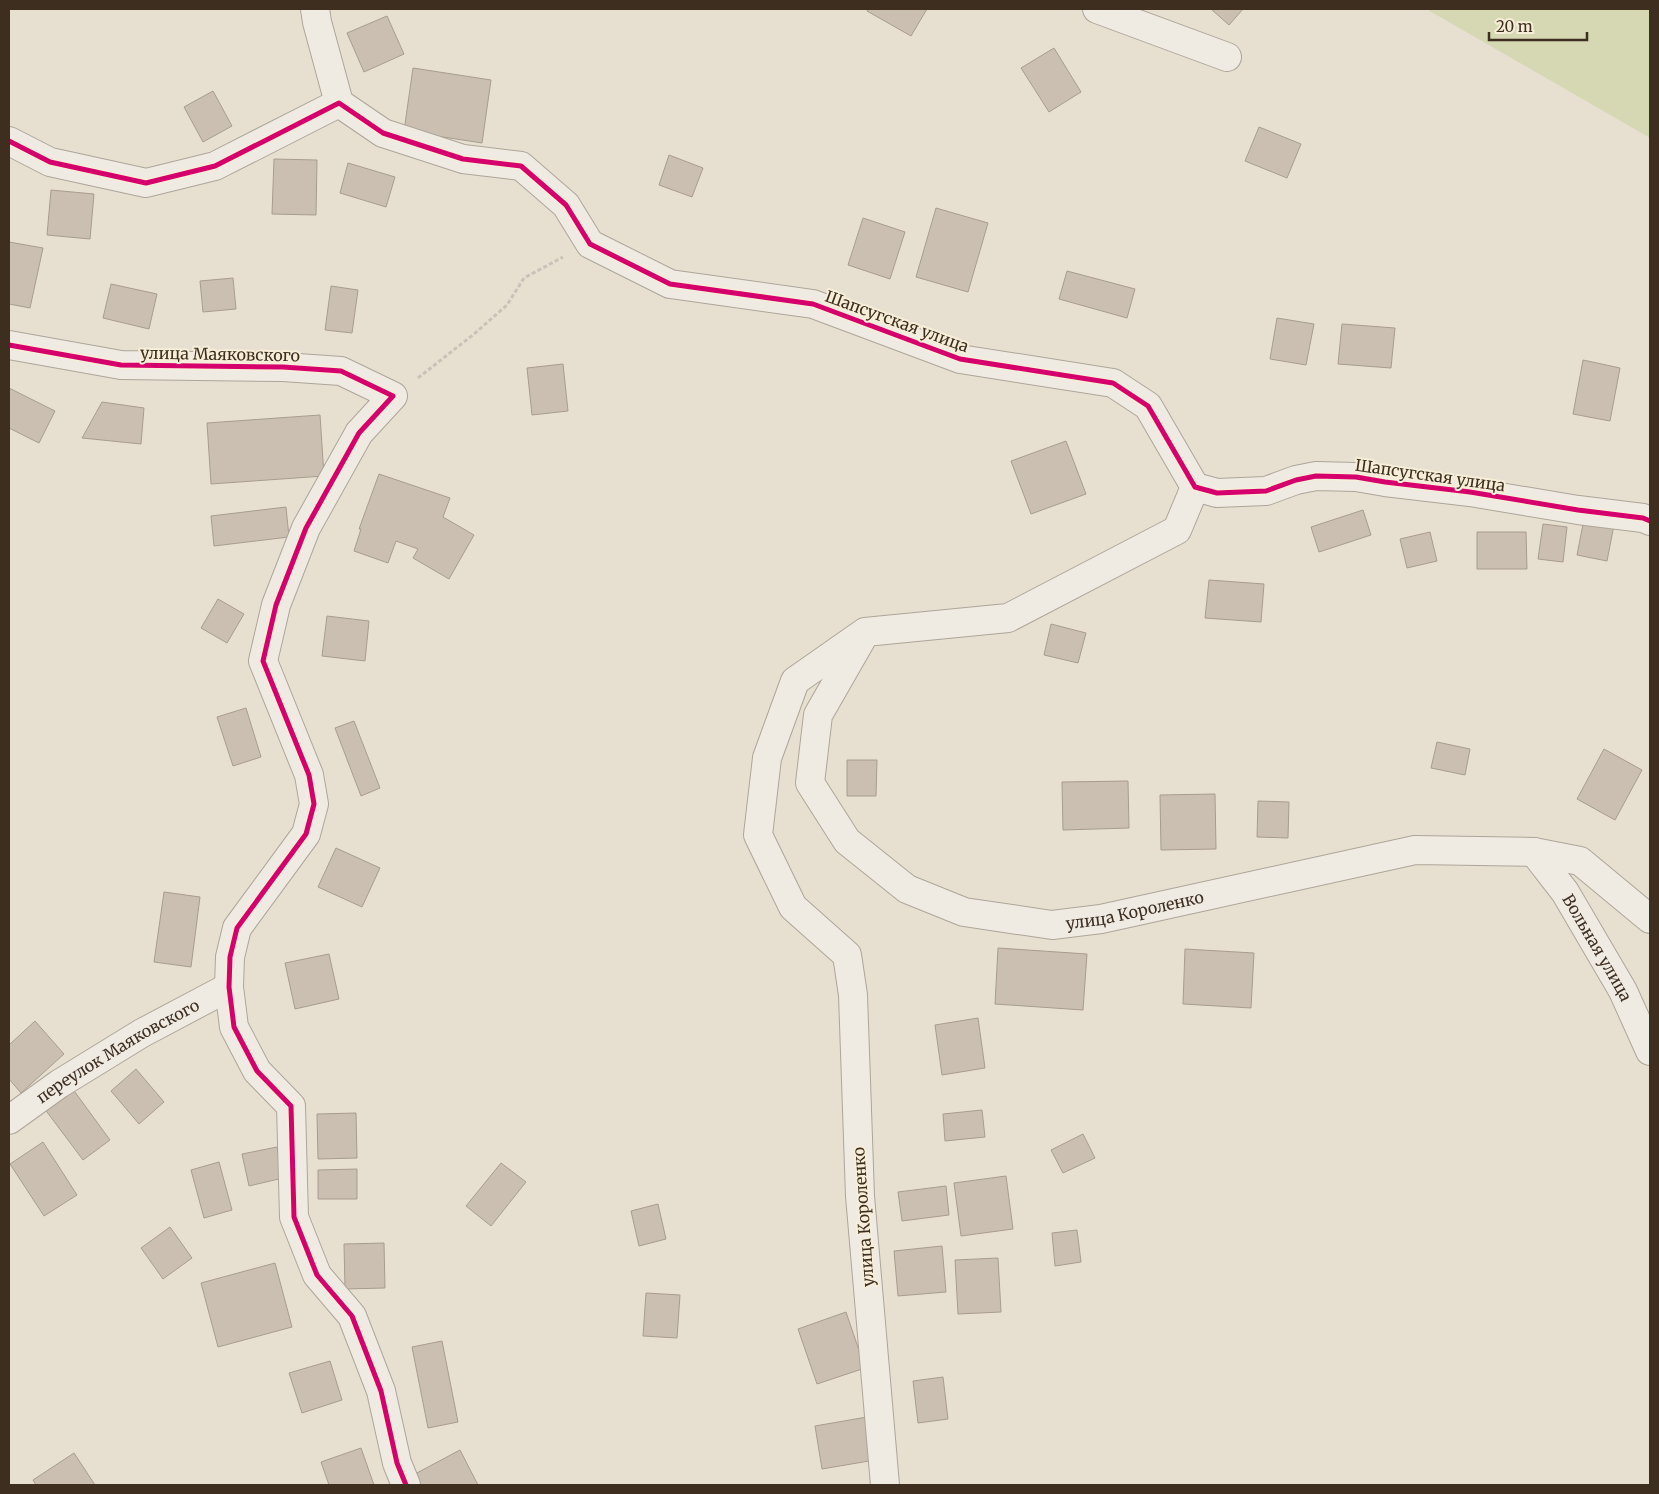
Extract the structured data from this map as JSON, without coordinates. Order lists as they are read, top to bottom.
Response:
{
  "streets": {
    "street": [
      "Шапсугская улица",
      "улица Маяковского",
      "улица Короленко",
      "Вольная улица",
      "переулок Маяковского"
    ]
  },
  "crossings": [
    ["Шапсугская улица", "улица Короленко"],
    ["улица Короленко", "Вольная улица"]
  ],
  "scale_bar": "20 m"
}
